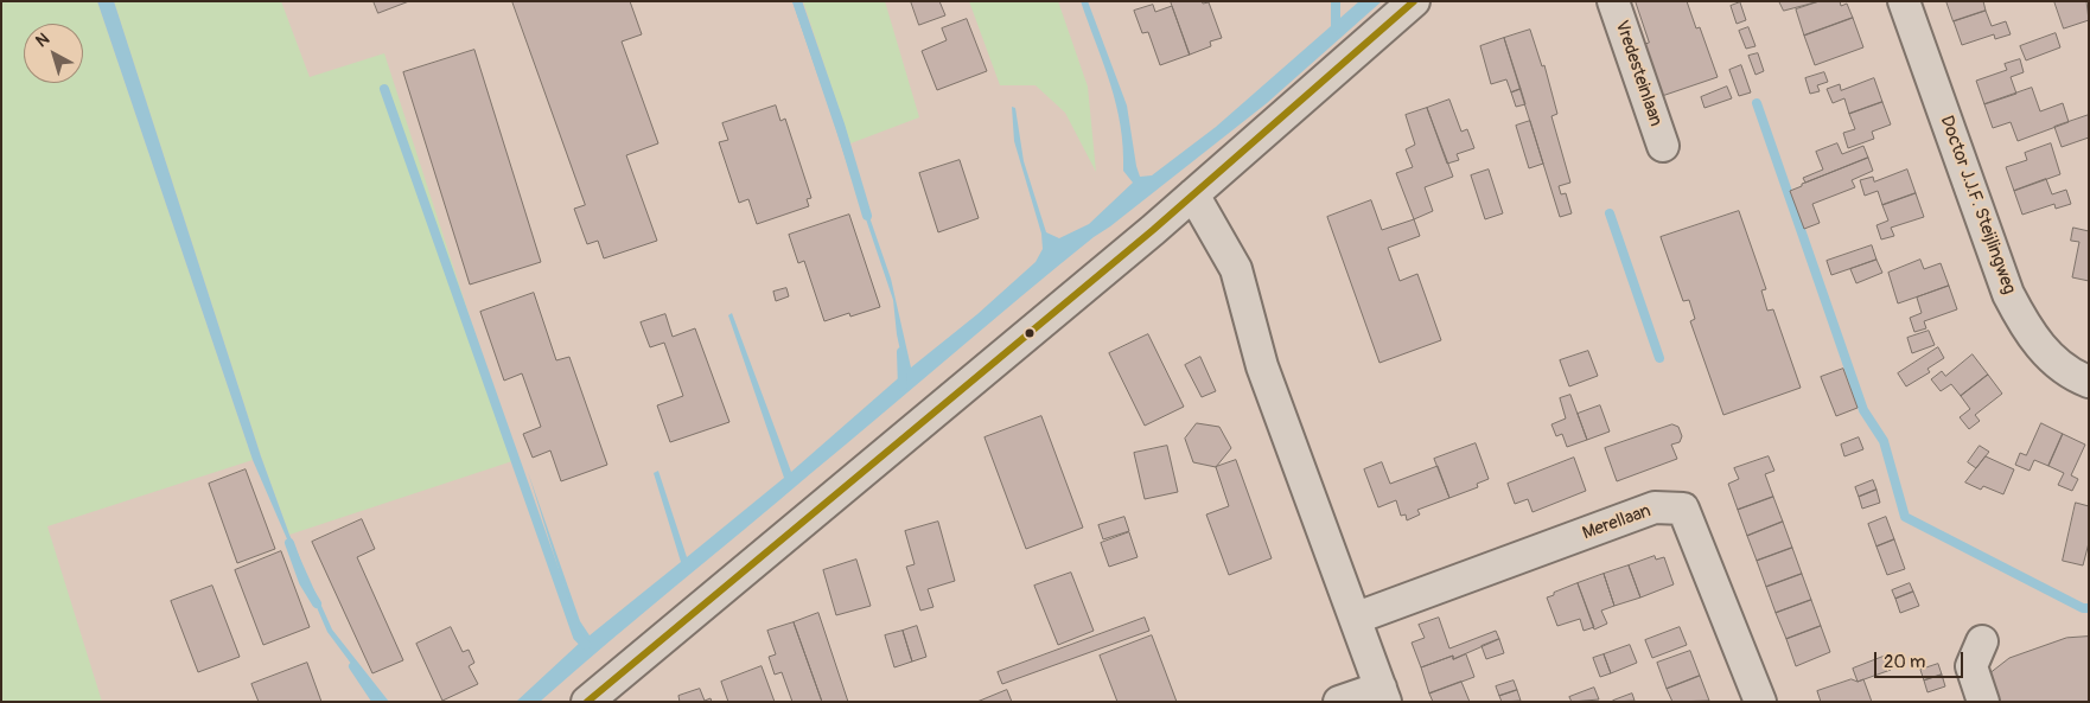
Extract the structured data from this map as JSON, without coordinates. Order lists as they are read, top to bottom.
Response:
{
  "streets": {
    "street": ["Vredesteinlaan", "Doctor J.J.F. Steijlingweg", "Merellaan"]
  },
  "scale_bar": "20 m",
  "north": "top left"
}
